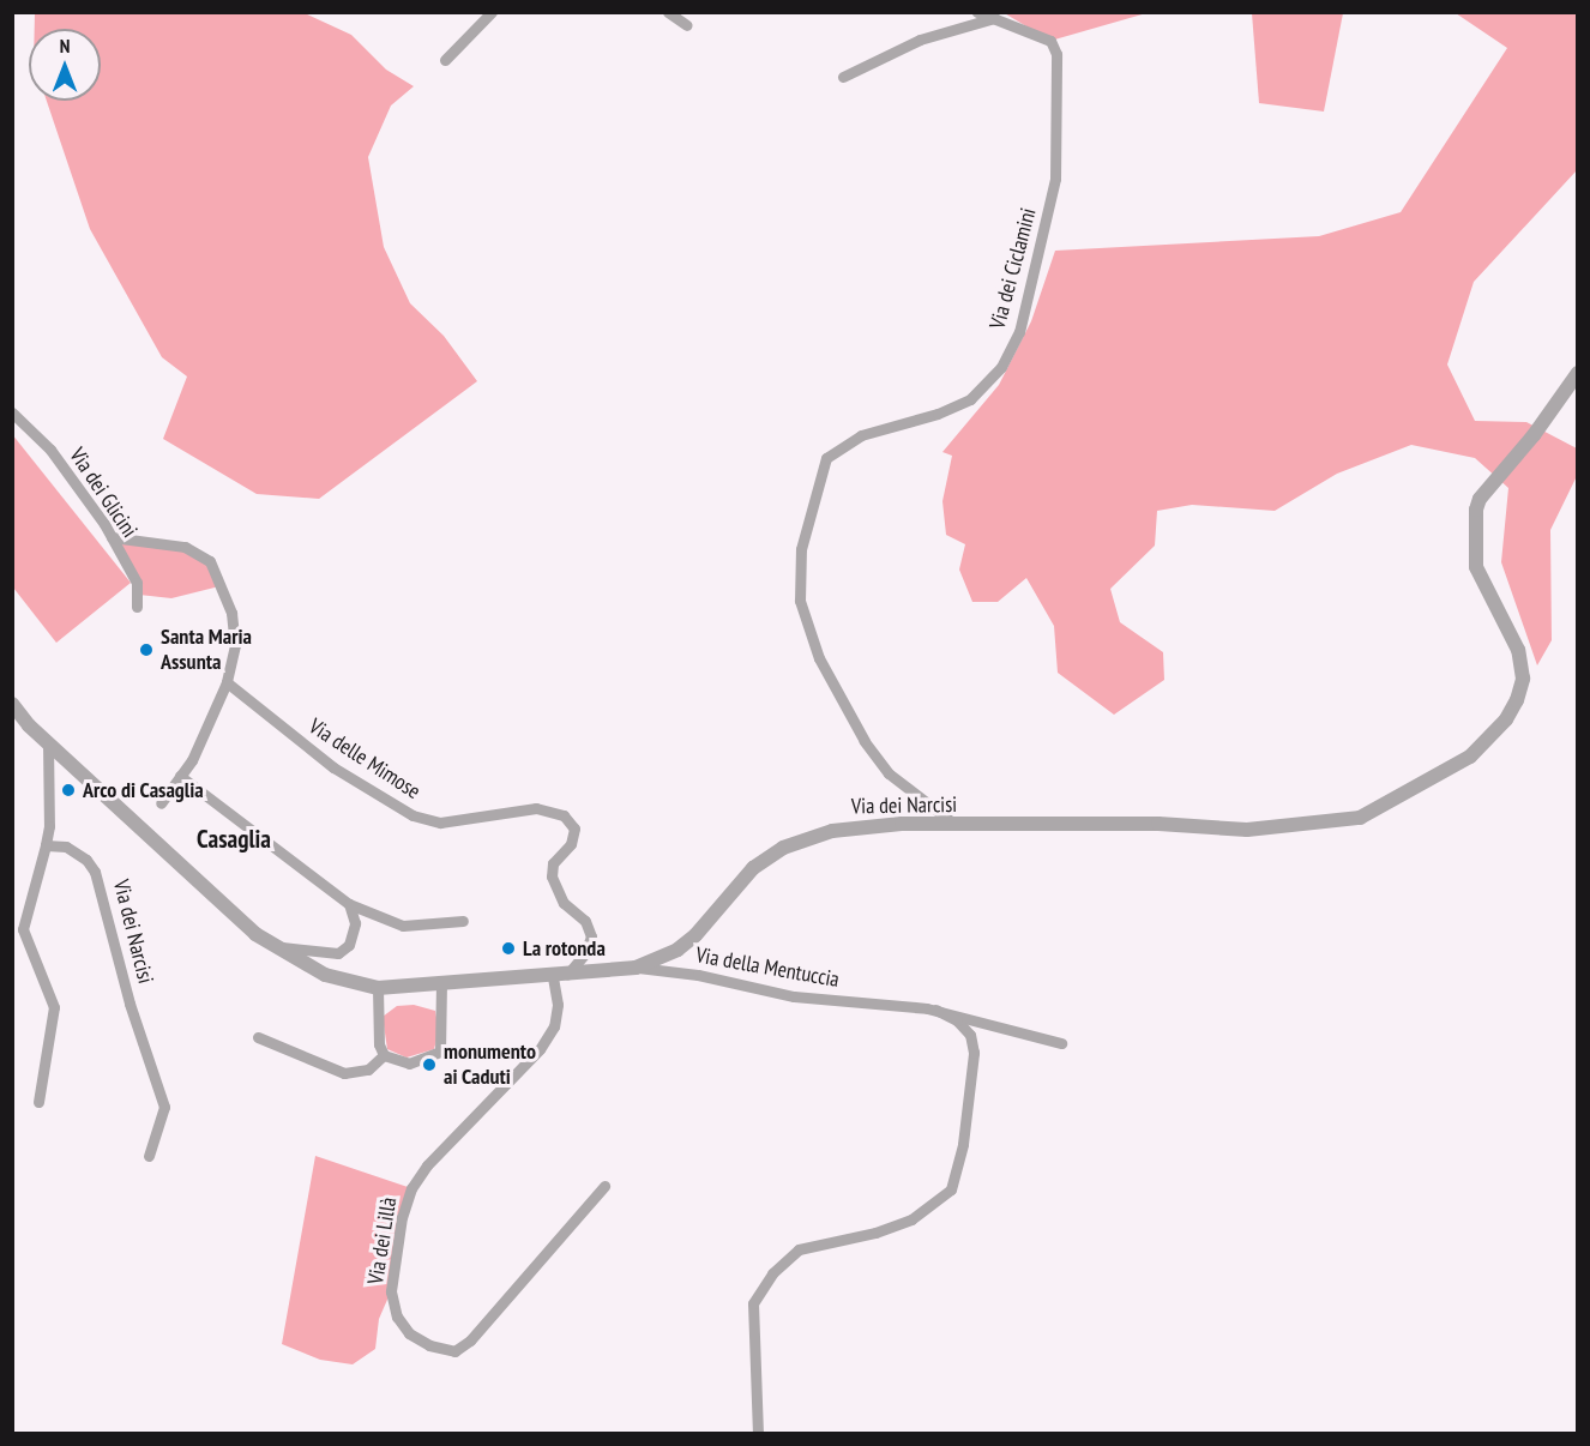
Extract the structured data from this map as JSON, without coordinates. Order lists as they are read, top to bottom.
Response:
{
  "streets": {
    "street": [
      "Via dei Ciclamini",
      "Via dei Glicini",
      "Via delle Mimose",
      "Via dei Narcisi",
      "Via della Mentuccia",
      "Via dei Lillà"
    ]
  },
  "crossings": [
    ["Via dei Ciclamini", "Via dei Narcisi"],
    ["Via delle Mimose", "Via dei Narcisi"],
    ["Via delle Mimose", "Via dei Lillà"],
    ["Via dei Narcisi", "Via della Mentuccia"],
    ["Via dei Narcisi", "Via dei Lillà"]
  ],
  "districts": ["Casaglia"],
  "places": [
    "Santa Maria Assunta",
    "Arco di Casaglia",
    "La rotonda",
    "monumento ai Caduti"
  ],
  "north": "top"
}
